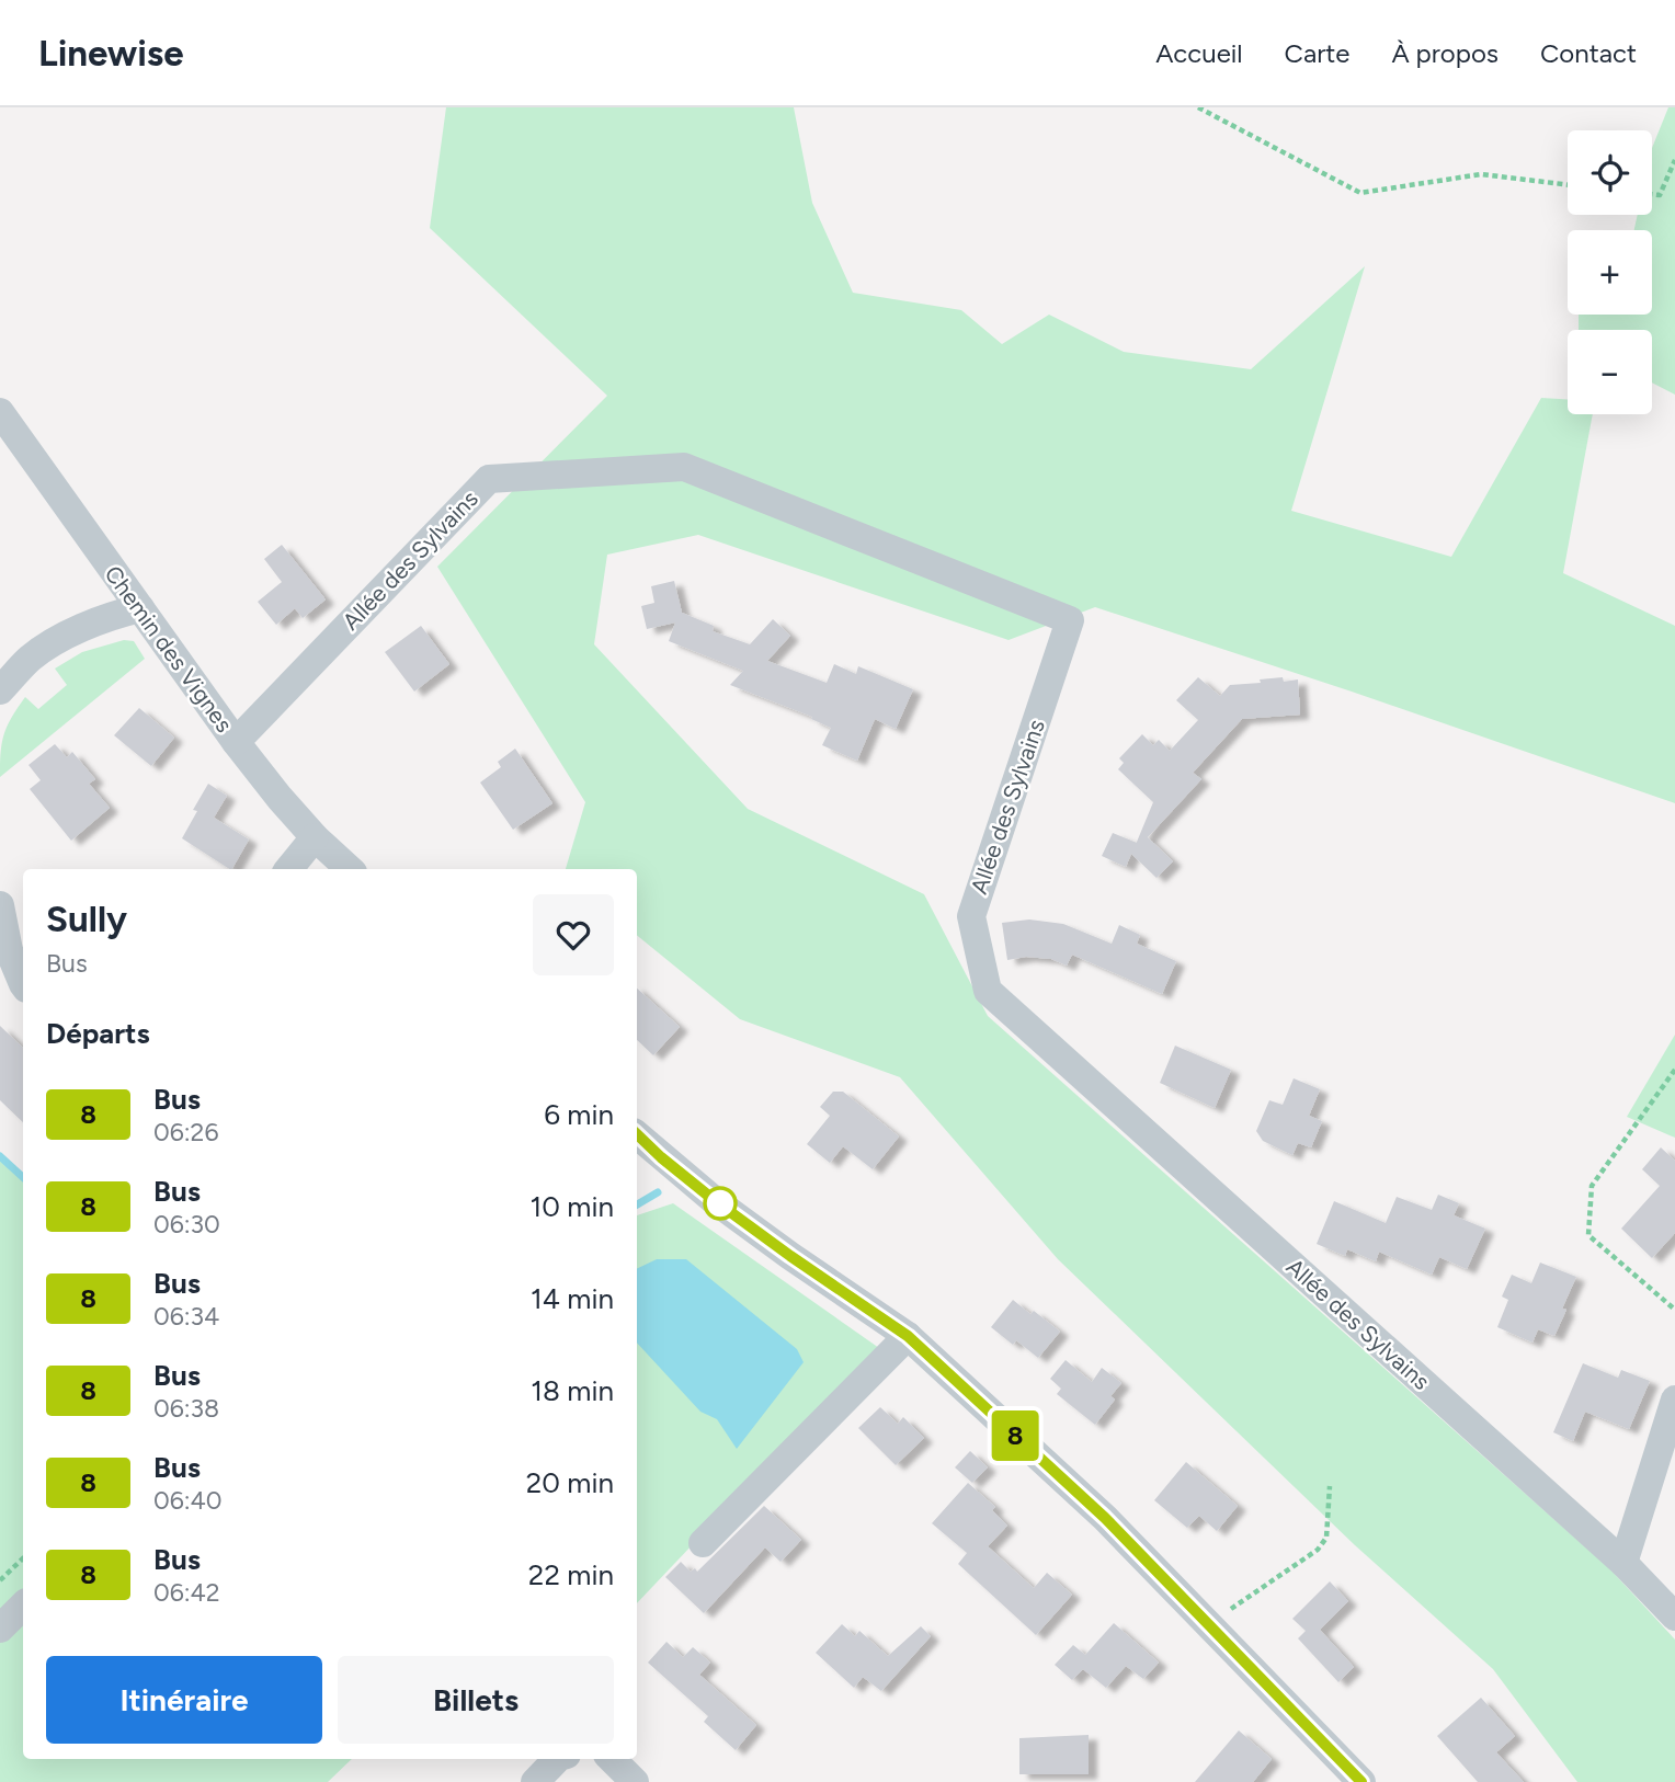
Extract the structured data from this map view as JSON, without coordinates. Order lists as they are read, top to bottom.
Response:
{
  "streets": {
    "street": ["Allée des Sylvains", "Chemin des Vignes"]
  },
  "crossings": [
    ["Allée des Sylvains", "Chemin des Vignes"]
  ],
  "lines": ["bus line 8"],
  "page": {
    "header": "Linewise",
    "nav": [
      "Accueil",
      "Carte",
      "À propos",
      "Contact"
    ],
    "on_map": "8",
    "map_buttons": ["+", "−"],
    "heading": [
      ["Sully", "Bus"],
      "Départs"
    ],
    "list": [
      {
        "mark": "8",
        "name": "Bus",
        "note": "06:26",
        "value": "6 min"
      },
      {
        "mark": "8",
        "name": "Bus",
        "note": "06:30",
        "value": "10 min"
      },
      {
        "mark": "8",
        "name": "Bus",
        "note": "06:34",
        "value": "14 min"
      },
      {
        "mark": "8",
        "name": "Bus",
        "note": "06:38",
        "value": "18 min"
      },
      {
        "mark": "8",
        "name": "Bus",
        "note": "06:40",
        "value": "20 min"
      },
      {
        "mark": "8",
        "name": "Bus",
        "note": "06:42",
        "value": "22 min"
      }
    ],
    "buttons": ["Itinéraire", "Billets"]
  }
}
